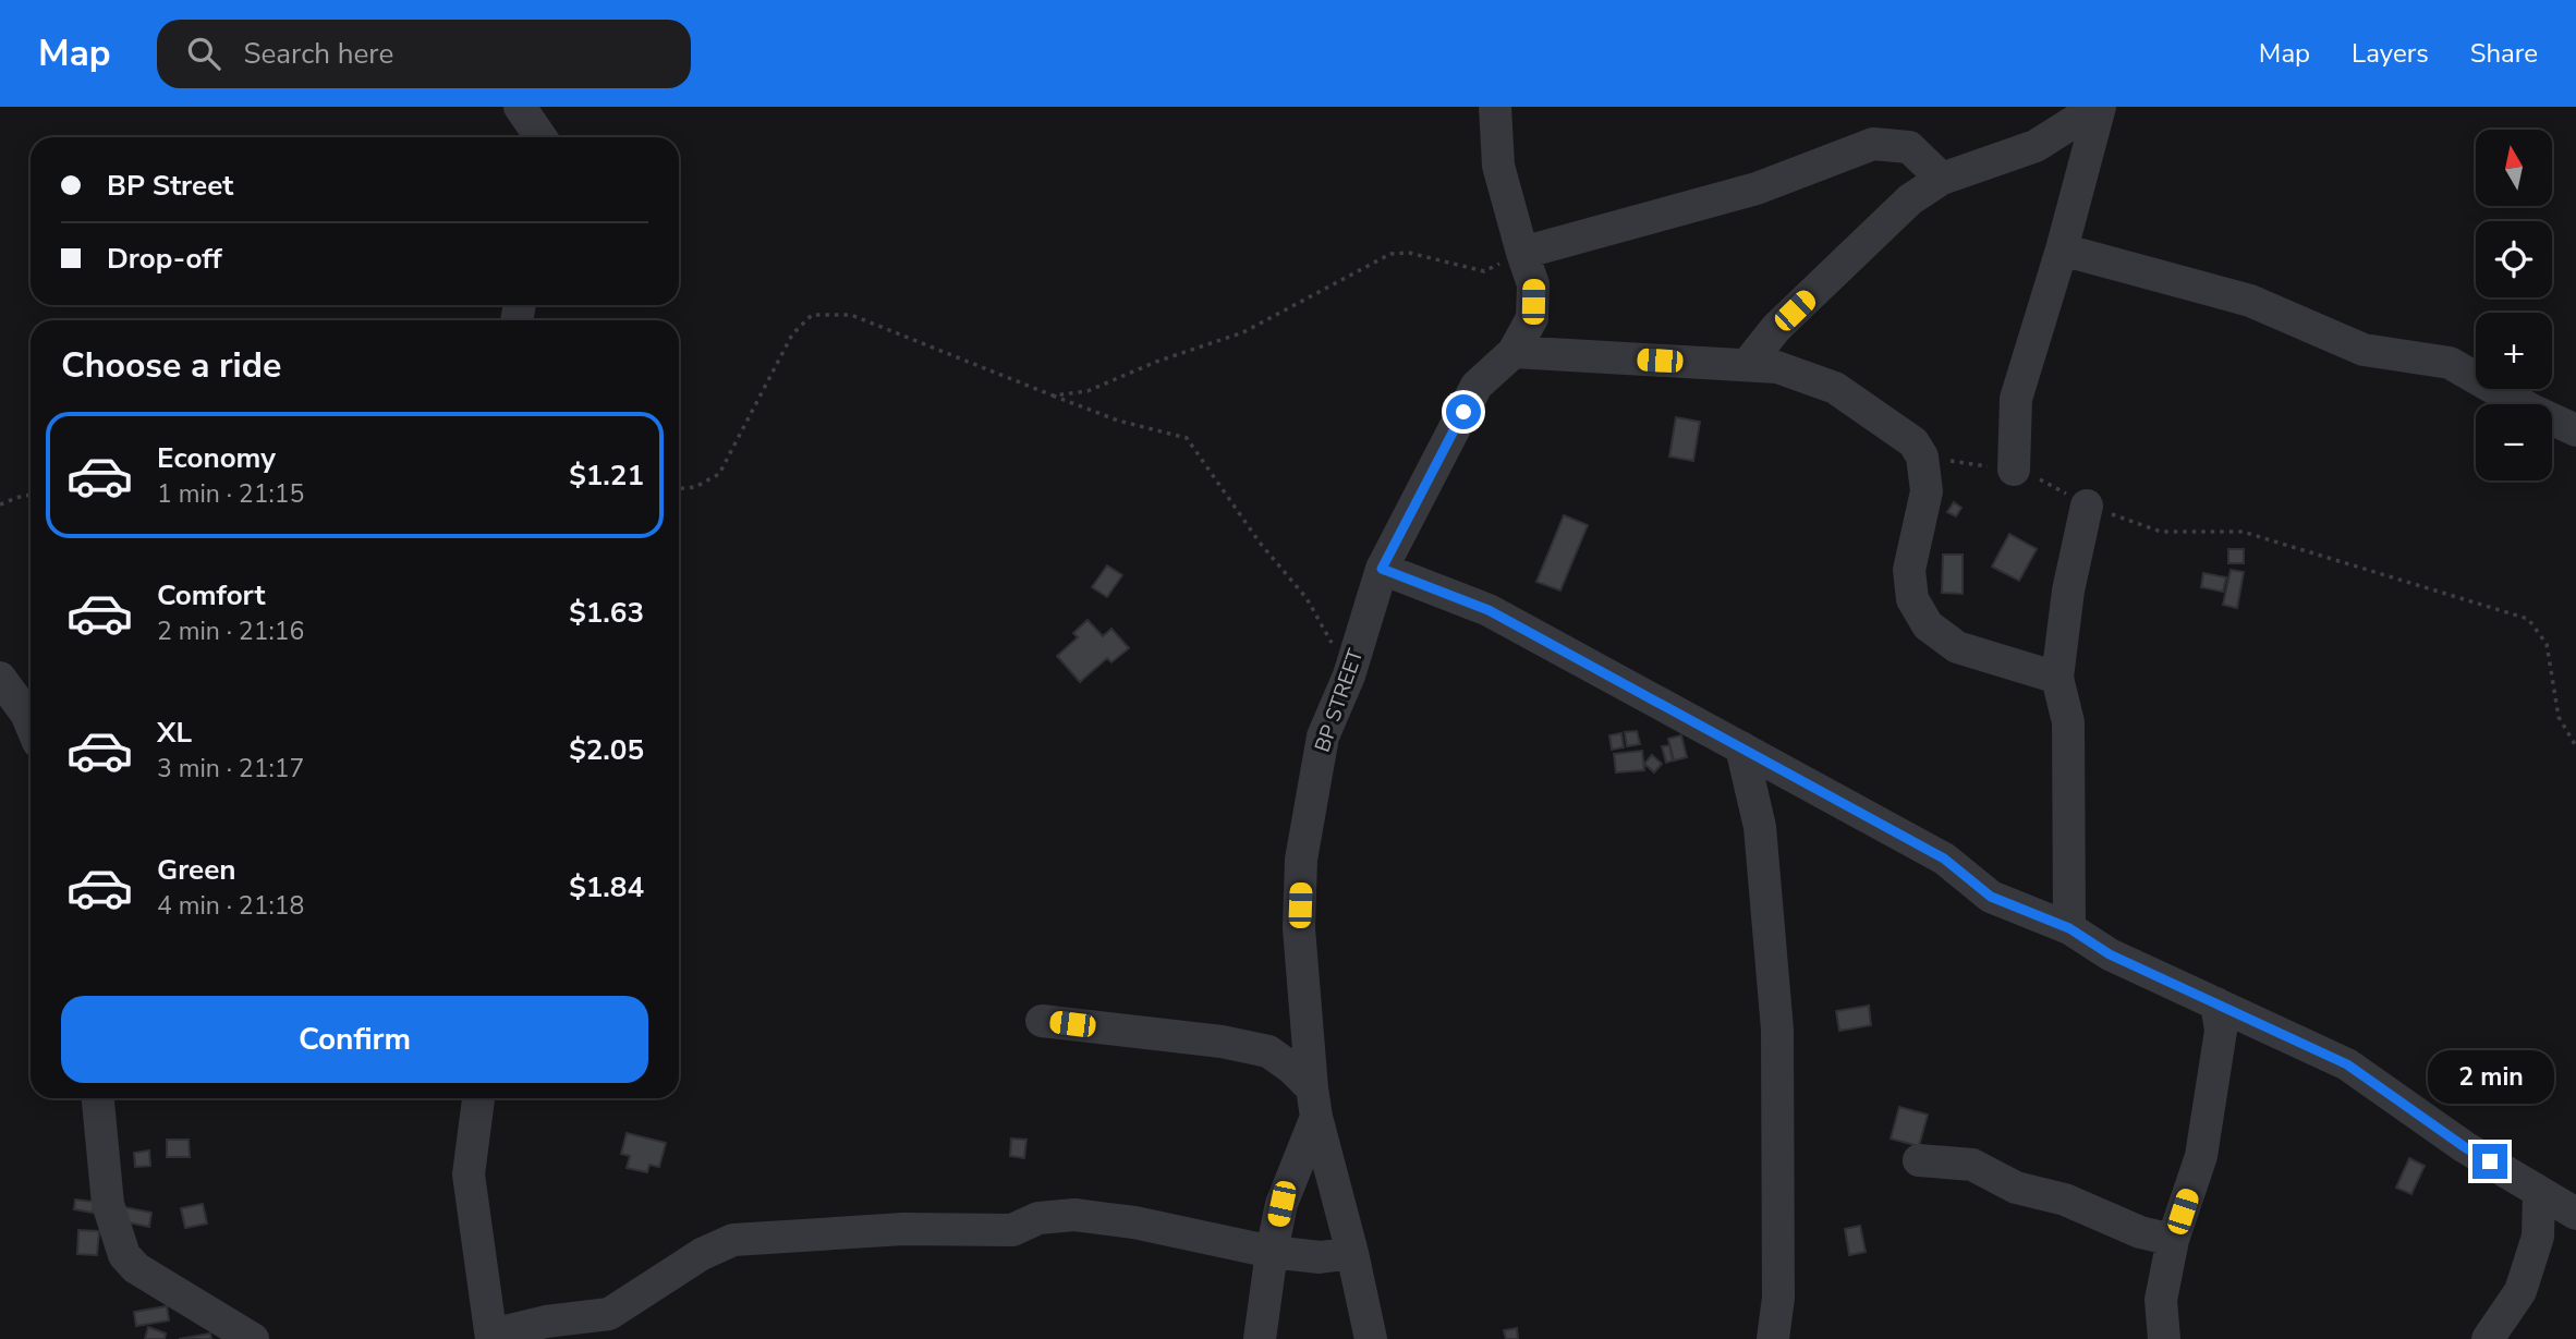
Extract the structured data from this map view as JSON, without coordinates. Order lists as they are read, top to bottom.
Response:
{
  "streets": {
    "street": ["BP STREET"]
  },
  "north": "top",
  "page": {
    "header": "Map",
    "search": "Search here",
    "nav": ["Map", "Layers", "Share"],
    "map_buttons": ["+", "−"],
    "banner": ["BP Street", "Drop-off"],
    "heading": "Choose a ride",
    "list": [
      {
        "name": "Economy",
        "note": "1 min · 21:15",
        "value": "$1.21"
      },
      {
        "name": "Comfort",
        "note": "2 min · 21:16",
        "value": "$1.63"
      },
      {
        "name": "XL",
        "note": "3 min · 21:17",
        "value": "$2.05"
      },
      {
        "name": "Green",
        "note": "4 min · 21:18",
        "value": "$1.84"
      }
    ],
    "buttons": "Confirm",
    "bubble": "2 min"
  }
}
